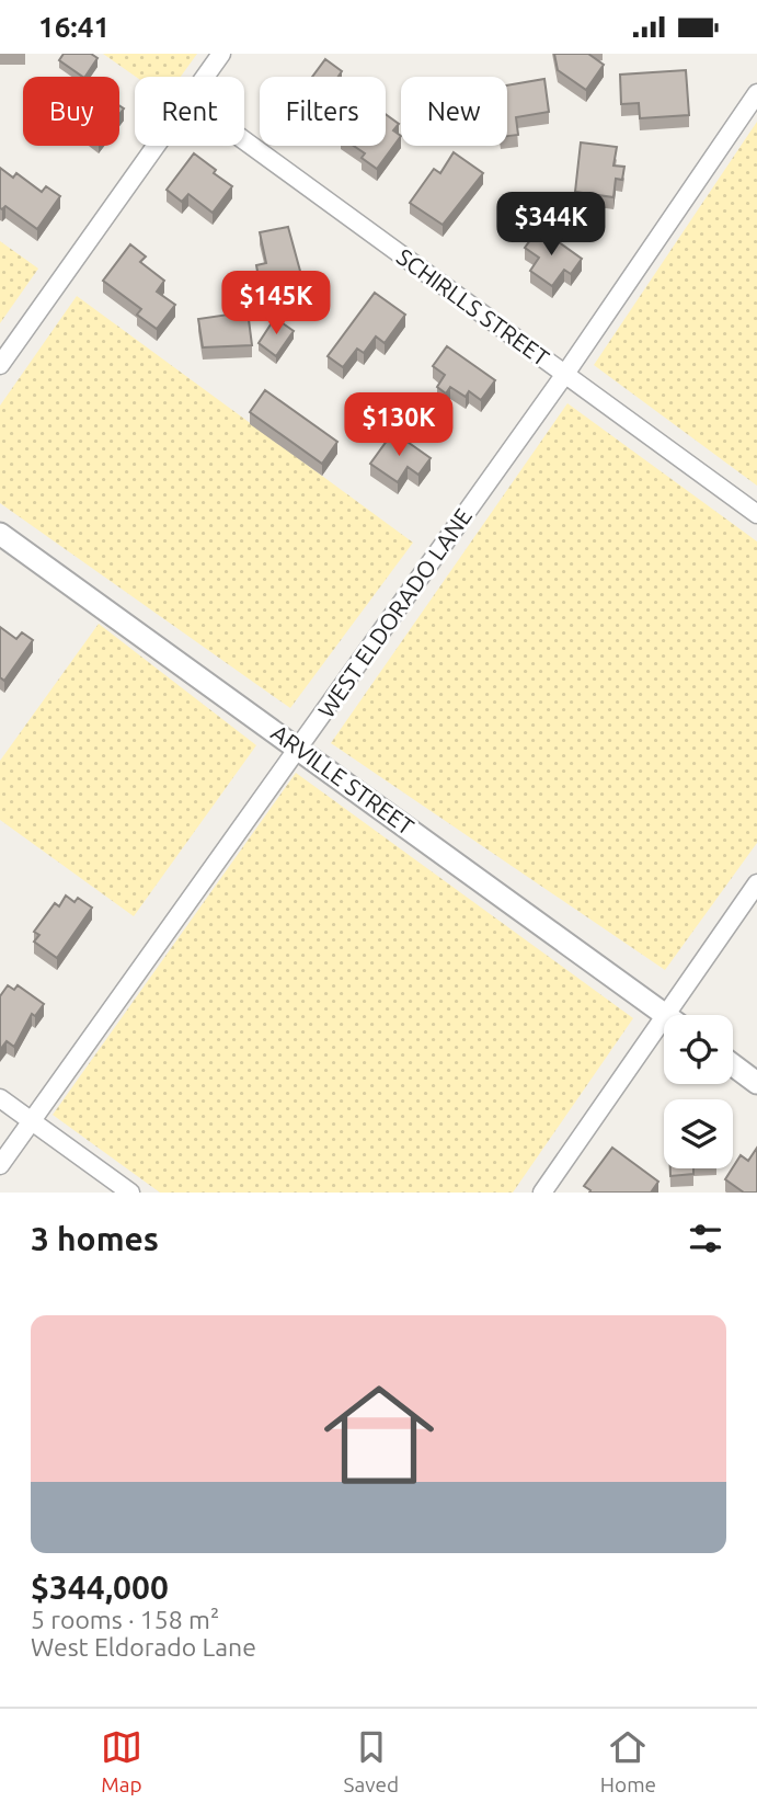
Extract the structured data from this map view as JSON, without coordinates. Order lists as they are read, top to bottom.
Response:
{
  "streets": {
    "street": ["SCHIRLLS STREET", "WEST ELDORADO LANE", "ARVILLE STREET"]
  },
  "crossings": [
    ["SCHIRLLS STREET", "WEST ELDORADO LANE"],
    ["WEST ELDORADO LANE", "ARVILLE STREET"]
  ],
  "page": {
    "status": "16:41",
    "chip": [
      "Buy",
      "Rent",
      "Filters",
      "New"
    ],
    "price": ["$344K", "$145K", "$130K"],
    "heading": "3 homes",
    "list": [
      {
        "name": "$344,000",
        "note": "5 rooms · 158 m² · West Eldorado Lane"
      }
    ],
    "tabs": ["Map", "Saved", "Home"]
  }
}
